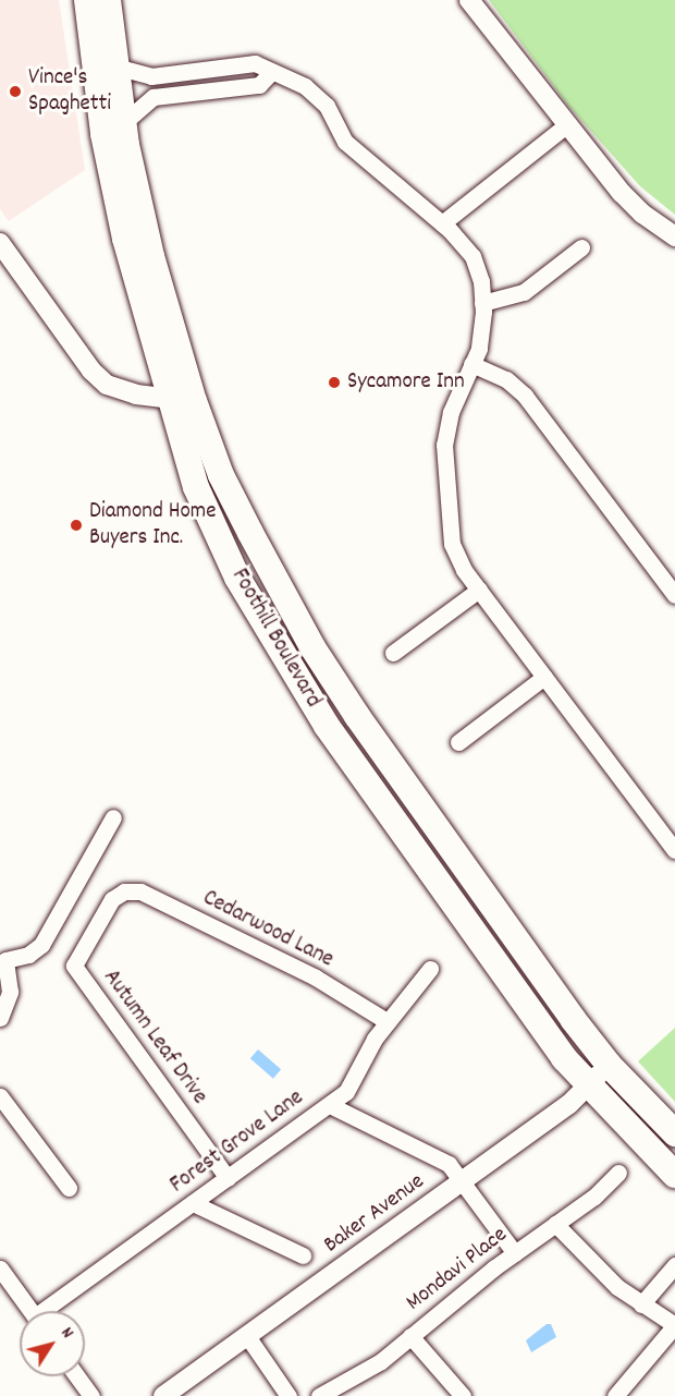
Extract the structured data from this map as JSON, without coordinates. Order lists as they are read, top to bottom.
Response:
{
  "streets": {
    "main road": ["Foothill Boulevard"],
    "street": [
      "Cedarwood Lane",
      "Autumn Leaf Drive",
      "Forest Grove Lane",
      "Baker Avenue",
      "Mondavi Place"
    ]
  },
  "crossings": [
    ["Foothill Boulevard", "Baker Avenue"],
    ["Cedarwood Lane", "Autumn Leaf Drive"],
    ["Cedarwood Lane", "Forest Grove Lane"],
    ["Autumn Leaf Drive", "Forest Grove Lane"]
  ],
  "places": ["Vince's Spaghetti", "Sycamore Inn", "Diamond Home Buyers Inc."],
  "north": "top right"
}
